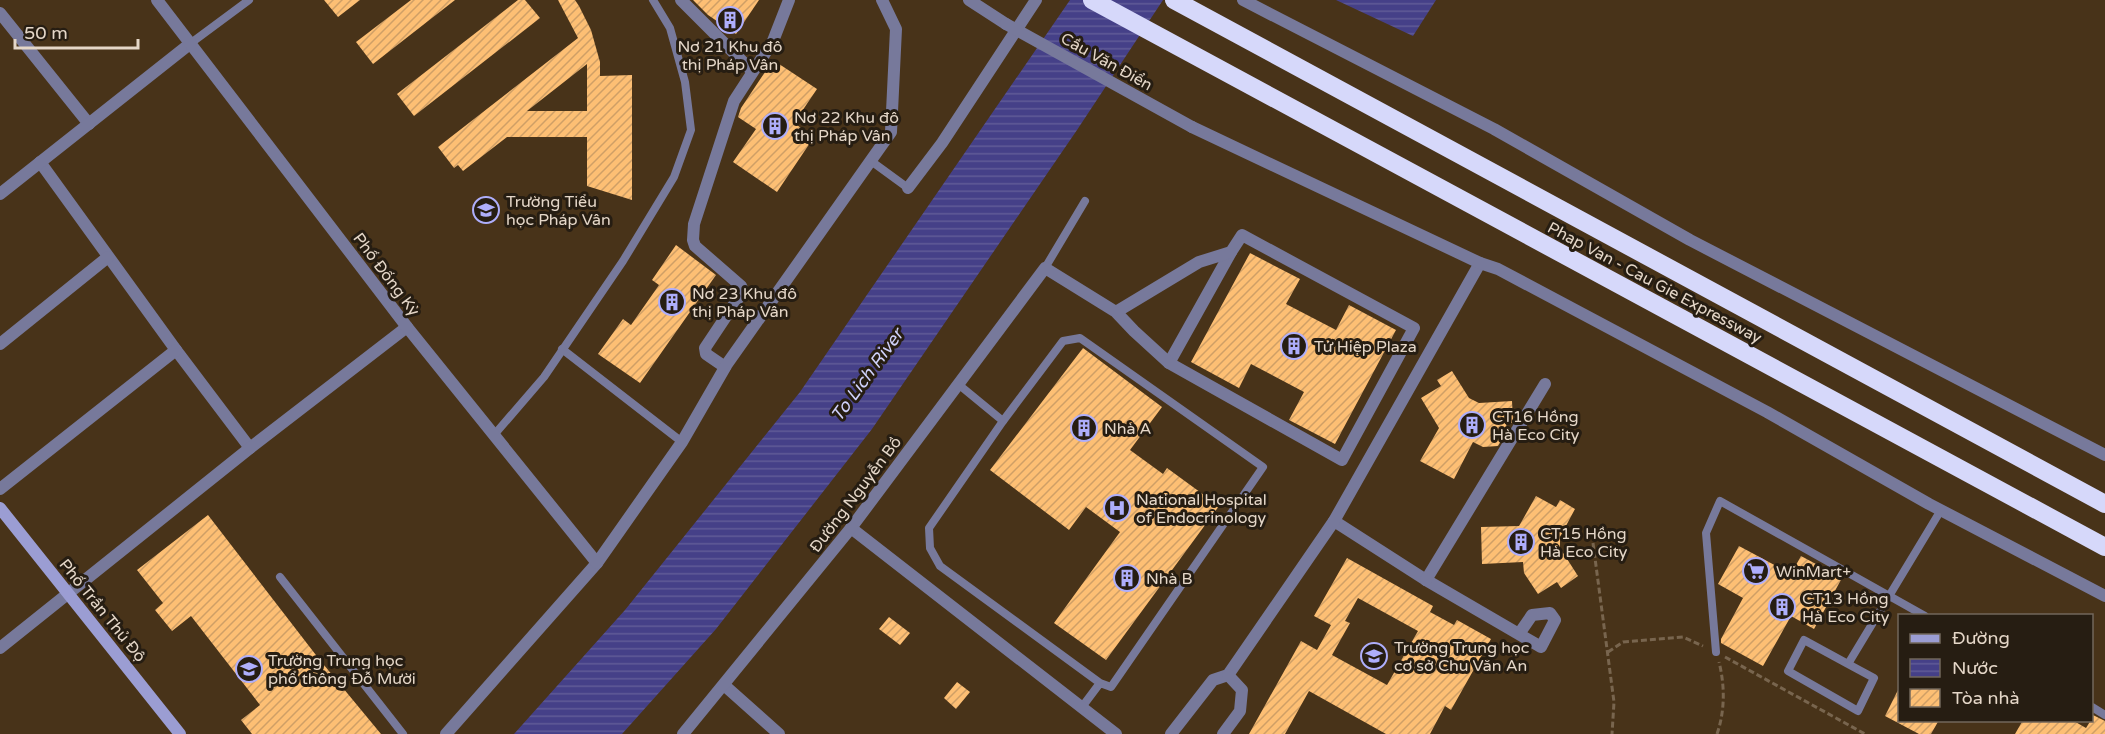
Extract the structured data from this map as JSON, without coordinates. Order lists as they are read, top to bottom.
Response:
{
  "streets": {
    "highway": ["Phap Van - Cau Gie Expressway"],
    "main road": ["Phố Trần Thủ Độ"],
    "street": ["Cầu Văn Điển", "Phố Đống Kỳ", "Đường Nguyễn Bồ"]
  },
  "water": ["To Lich River"],
  "places": {
    "building": [
      "Nơ 21 Khu đô thị Pháp Vân",
      "Nơ 22 Khu đô thị Pháp Vân",
      "Nơ 23 Khu đô thị Pháp Vân",
      "Tứ Hiệp Plaza",
      "CT16 Hồng Hà Eco City",
      "Nhà A",
      "CT15 Hồng Hà Eco City",
      "Nhà B",
      "CT13 Hồng Hà Eco City"
    ],
    "school or university": ["Trường Tiểu học Pháp Vân", "Trường Trung học cơ sở Chu Văn An", "Trường Trung học phổ thông Đỗ Mười"],
    "hospital": ["National Hospital of Endocrinology"],
    "supermarket": ["WinMart+"]
  },
  "legend": ["Đường", "Nước", "Tòa nhà"],
  "scale_bar": "50 m"
}
